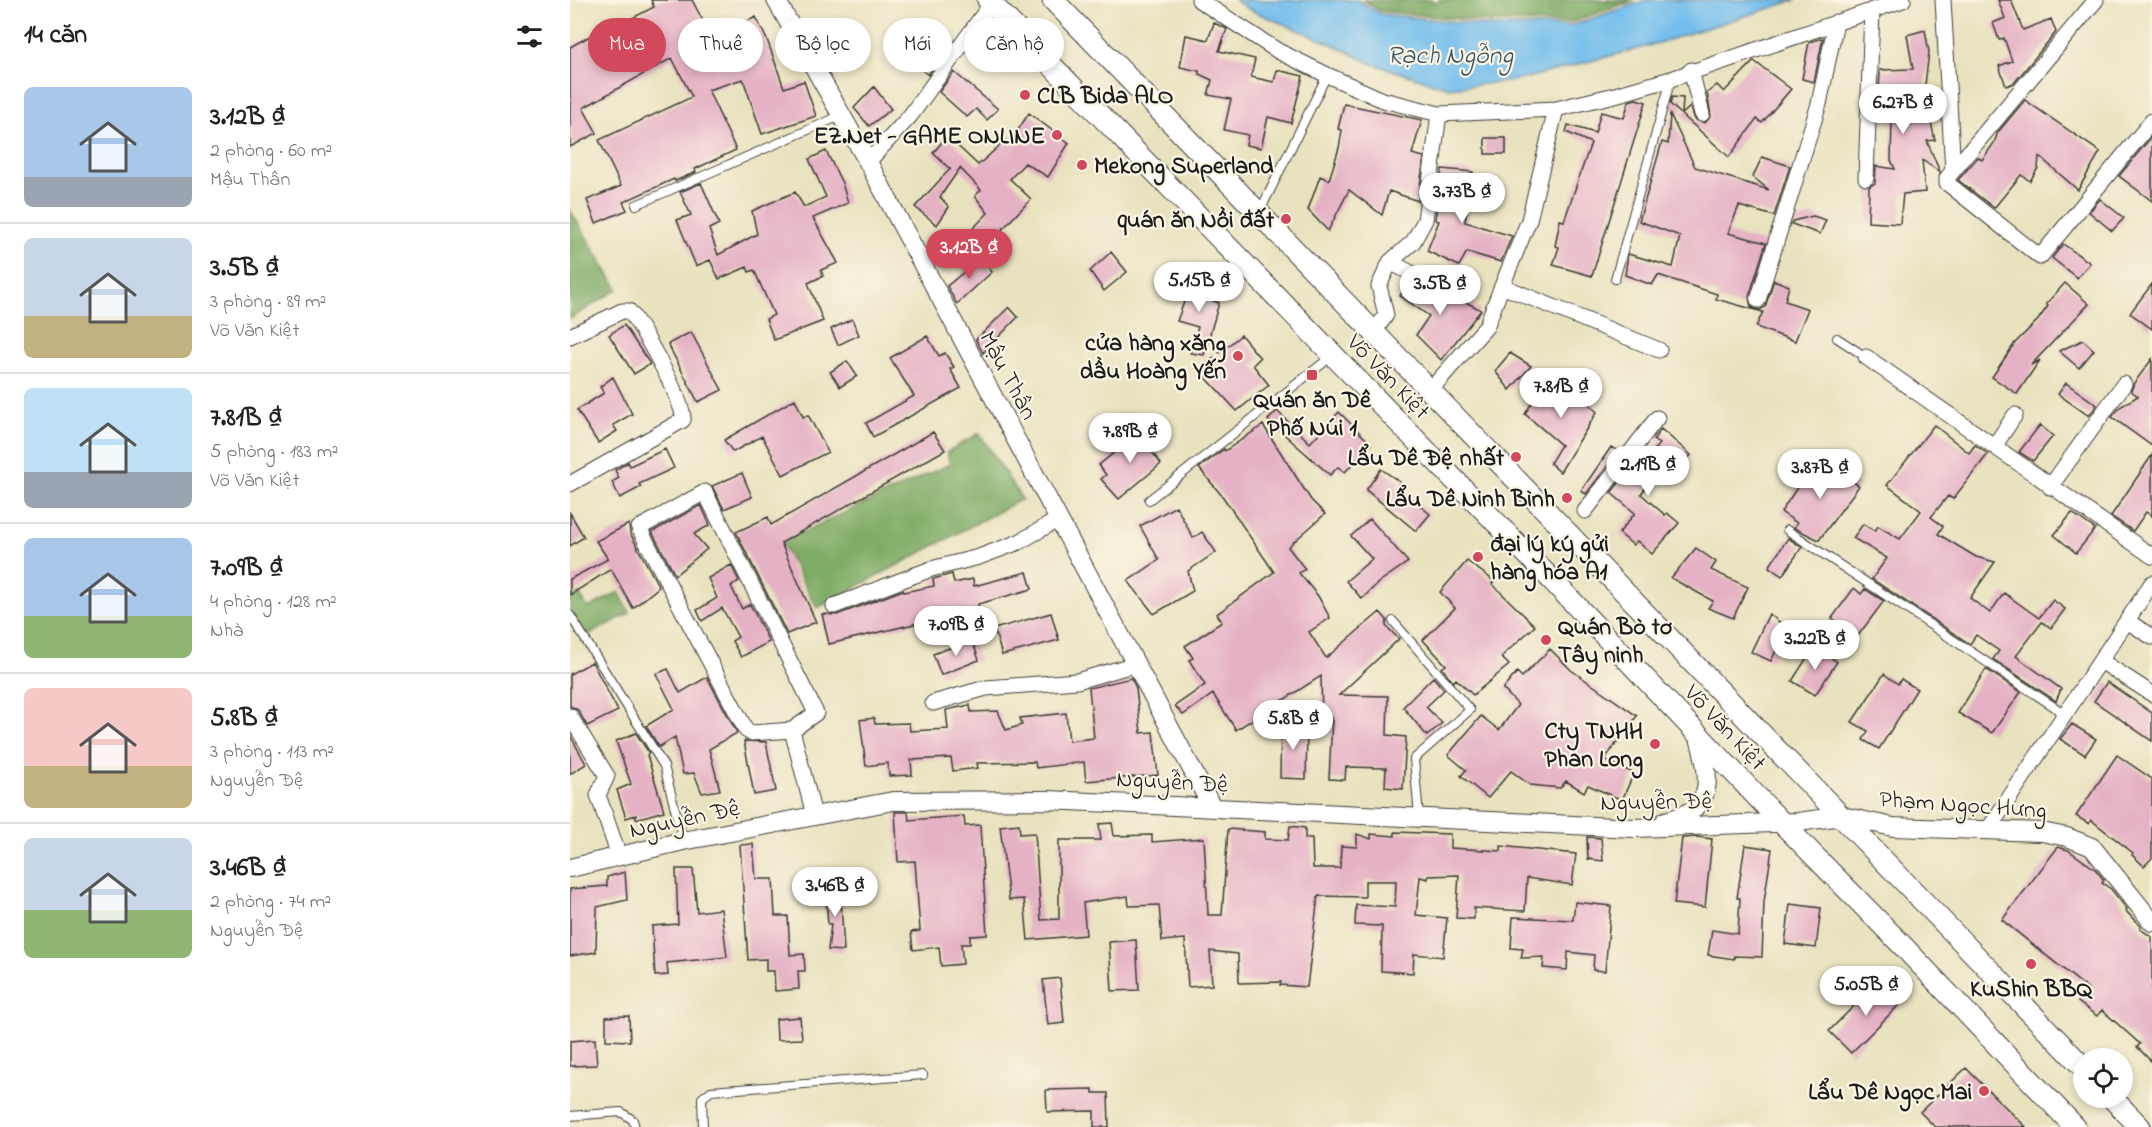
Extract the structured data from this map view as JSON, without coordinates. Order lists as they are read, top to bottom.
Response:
{
  "streets": {
    "main road": ["Võ Văn Kiệt"],
    "street": ["Mậu Thân", "Nguyễn Đệ", "Phạm Ngọc Hưng"]
  },
  "crossings": [
    ["Mậu Thân", "Nguyễn Đệ"],
    ["Võ Văn Kiệt", "Nguyễn Đệ"],
    ["Võ Văn Kiệt", "Phạm Ngọc Hưng"],
    ["Nguyễn Đệ", "Phạm Ngọc Hưng"]
  ],
  "water": ["Rạch Ngỗng"],
  "places": {
    "other": [
      "CLB Bida ALO",
      "EZ.Net - GAME ONLINE",
      "Mekong Superland",
      "quán ăn Nồi đất",
      "cửa hàng xăng dầu Hoàng Yến",
      "Lẩu Dê Đệ nhất",
      "Lẩu Dê Ninh Bình",
      "đại lý ký gửi hàng hóa A1",
      "Quán Bò tơ Tây ninh",
      "Cty TNHH Phan Long",
      "KuShin BBQ",
      "Lẩu Dê Ngọc Mai"
    ],
    "transit": ["Quán ăn Dê Phố Núi 1"]
  },
  "page": {
    "heading": "14 căn",
    "chip": [
      "Mua",
      "Thuê",
      "Bộ lọc",
      "Mới",
      "Căn hộ"
    ],
    "list": [
      {
        "name": "3.12B ₫",
        "note": "2 phòng · 60 m² · Mậu Thân"
      },
      {
        "name": "3.5B ₫",
        "note": "3 phòng · 89 m² · Võ Văn Kiệt"
      },
      {
        "name": "7.81B ₫",
        "note": "5 phòng · 183 m² · Võ Văn Kiệt"
      },
      {
        "name": "7.09B ₫",
        "note": "4 phòng · 128 m² · Nhà"
      },
      {
        "name": "5.8B ₫",
        "note": "3 phòng · 113 m² · Nguyễn Đệ"
      },
      {
        "name": "3.46B ₫",
        "note": "2 phòng · 74 m² · Nguyễn Đệ"
      }
    ],
    "price": [
      "6.27B ₫",
      "3.73B ₫",
      "3.12B ₫",
      "5.15B ₫",
      "3.5B ₫",
      "7.81B ₫",
      "7.89B ₫",
      "2.19B ₫",
      "3.87B ₫",
      "7.09B ₫",
      "3.22B ₫",
      "5.8B ₫",
      "3.46B ₫",
      "5.05B ₫"
    ]
  }
}
